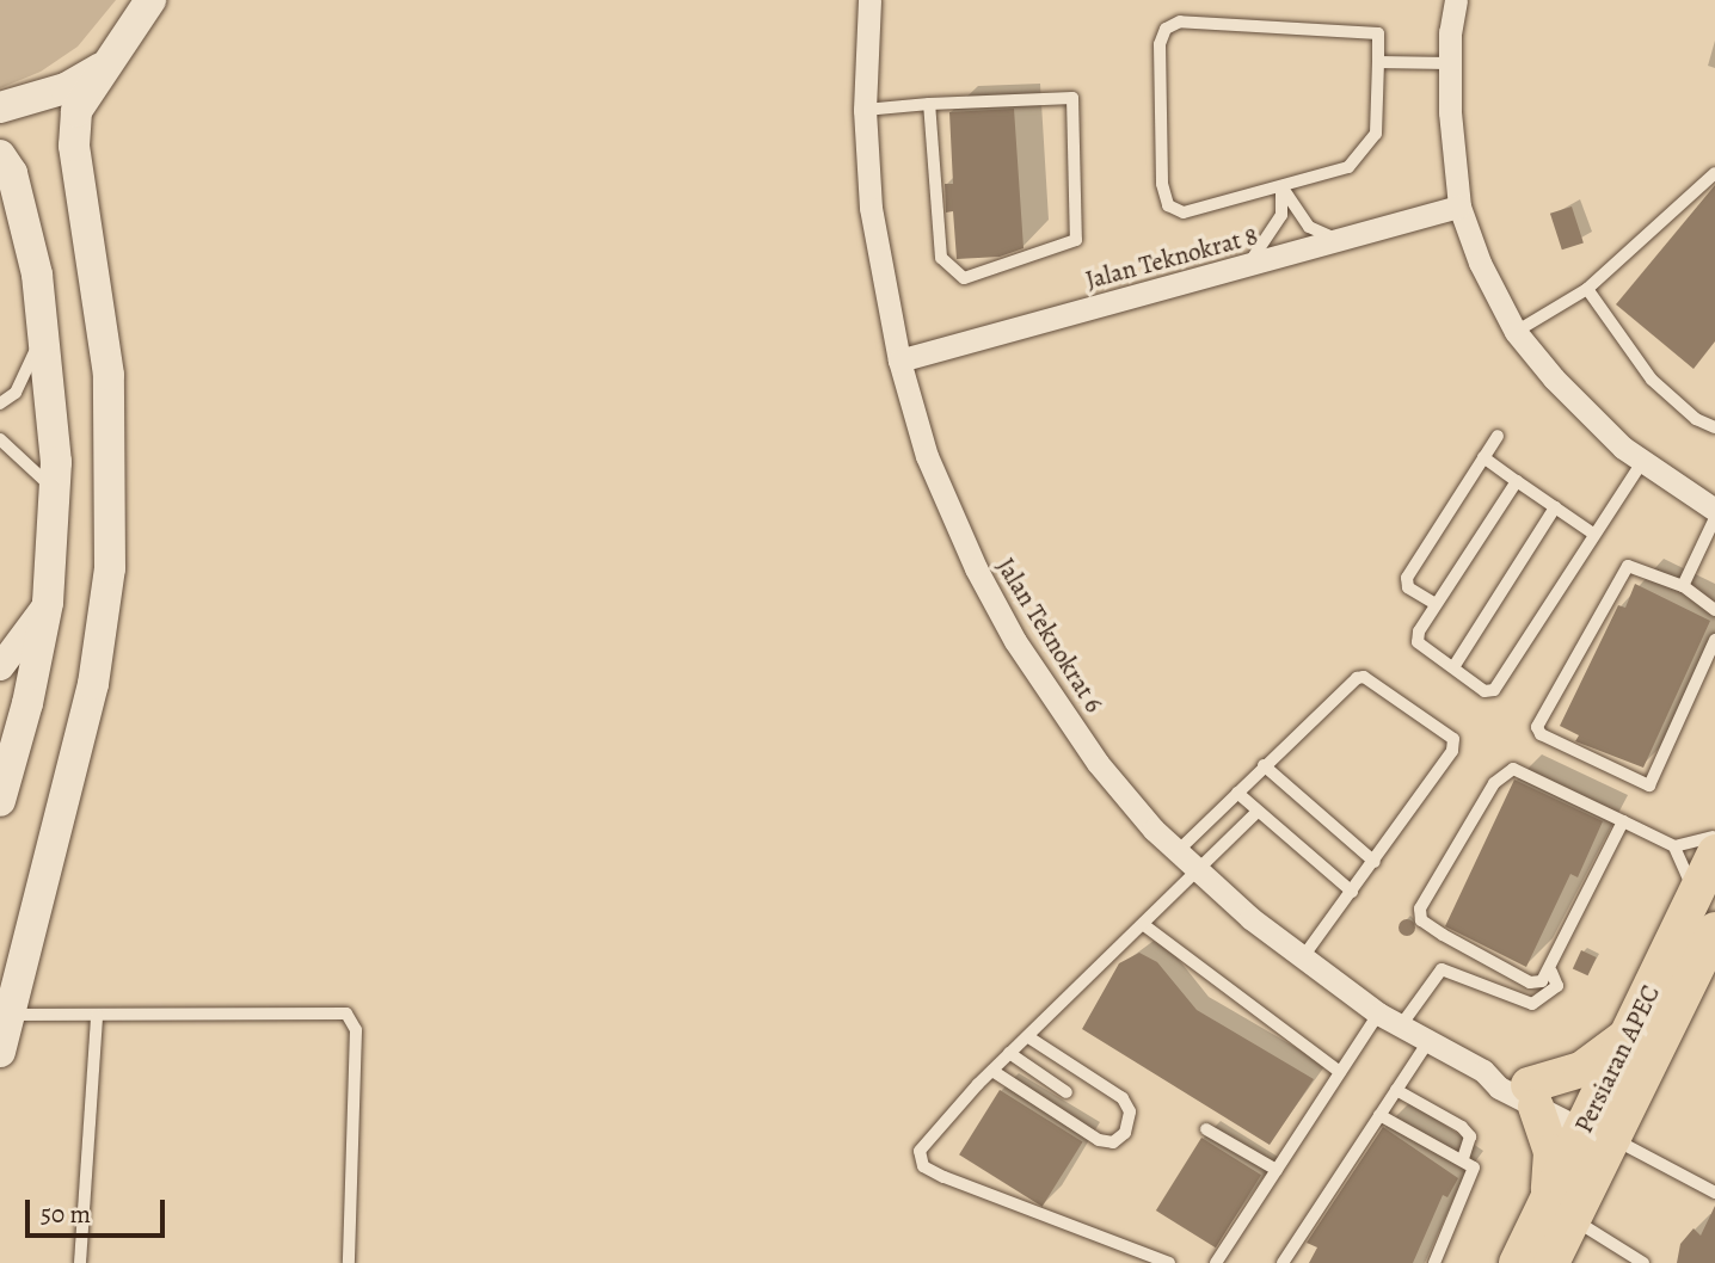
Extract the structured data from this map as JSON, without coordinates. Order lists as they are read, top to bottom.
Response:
{
  "streets": {
    "main road": ["Persiaran APEC"],
    "street": ["Jalan Teknokrat 8", "Jalan Teknokrat 6"]
  },
  "crossings": [
    ["Jalan Teknokrat 8", "Jalan Teknokrat 6"],
    ["Jalan Teknokrat 6", "Persiaran APEC"]
  ],
  "scale_bar": "50 m"
}
